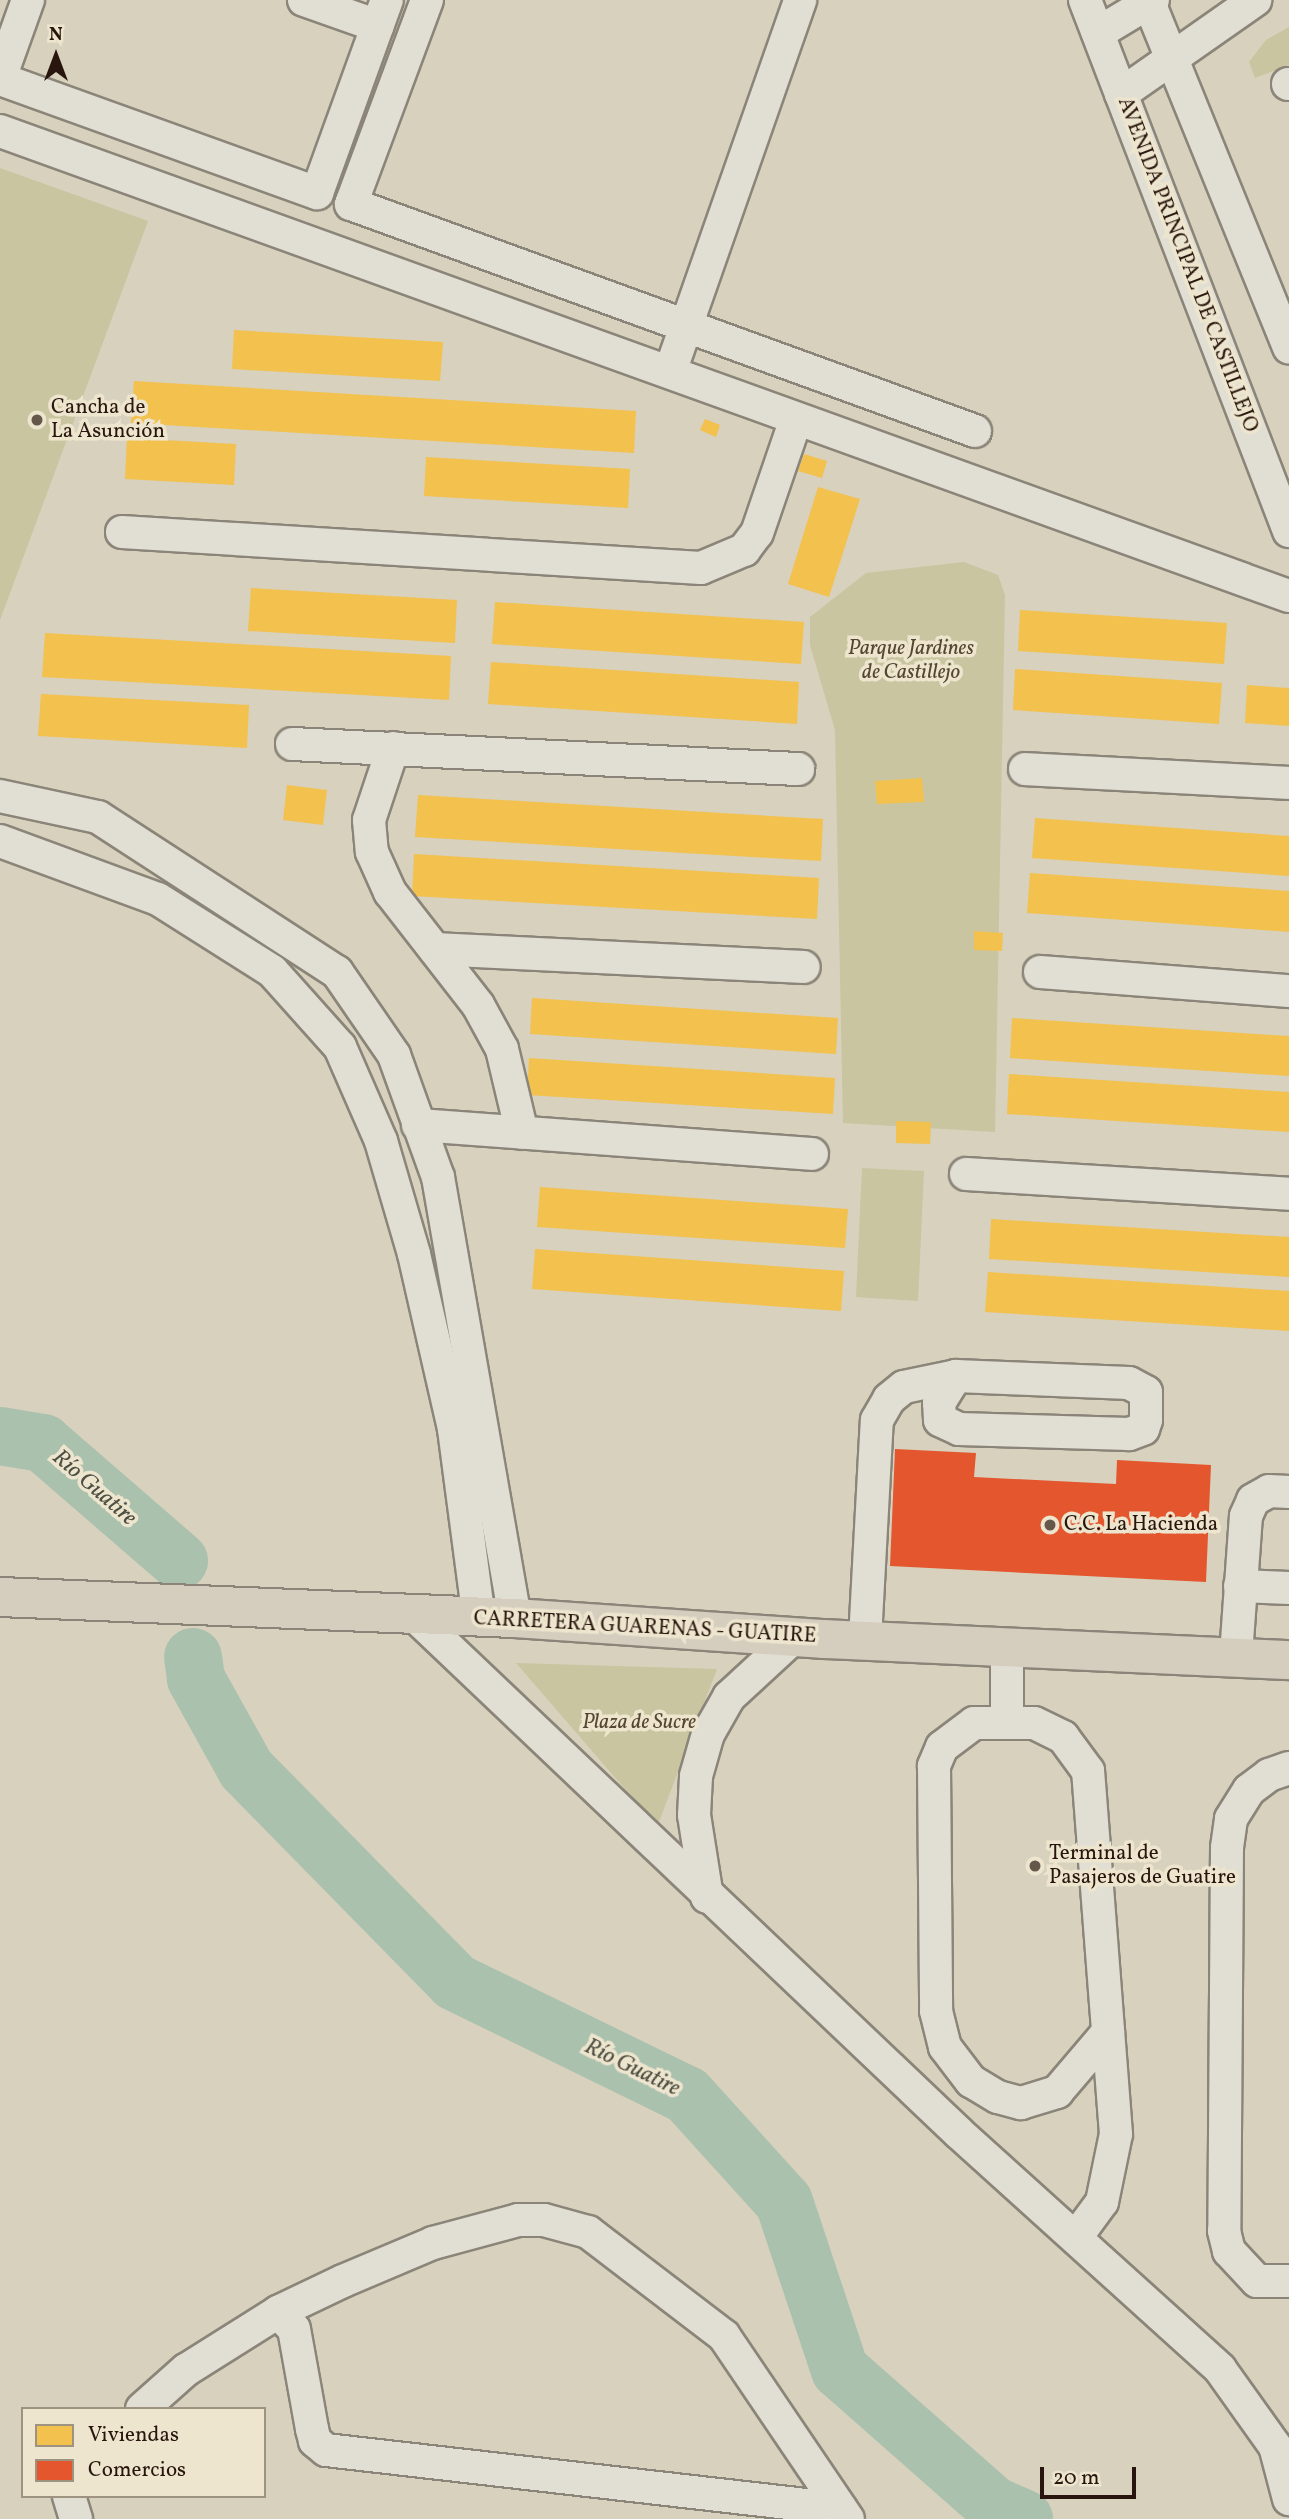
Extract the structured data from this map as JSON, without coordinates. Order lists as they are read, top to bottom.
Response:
{
  "streets": {
    "main road": ["CARRETERA GUARENAS - GUATIRE"],
    "street": ["AVENIDA PRINCIPAL DE CASTILLEJO"]
  },
  "water": ["Río Guatire"],
  "parks": ["Parque Jardines de Castillejo", "Plaza de Sucre"],
  "places": ["Cancha de La Asunción", "C.C. La Hacienda", "Terminal de Pasajeros de Guatire"],
  "legend": ["Viviendas", "Comercios"],
  "scale_bar": "20 m",
  "north": "top"
}
